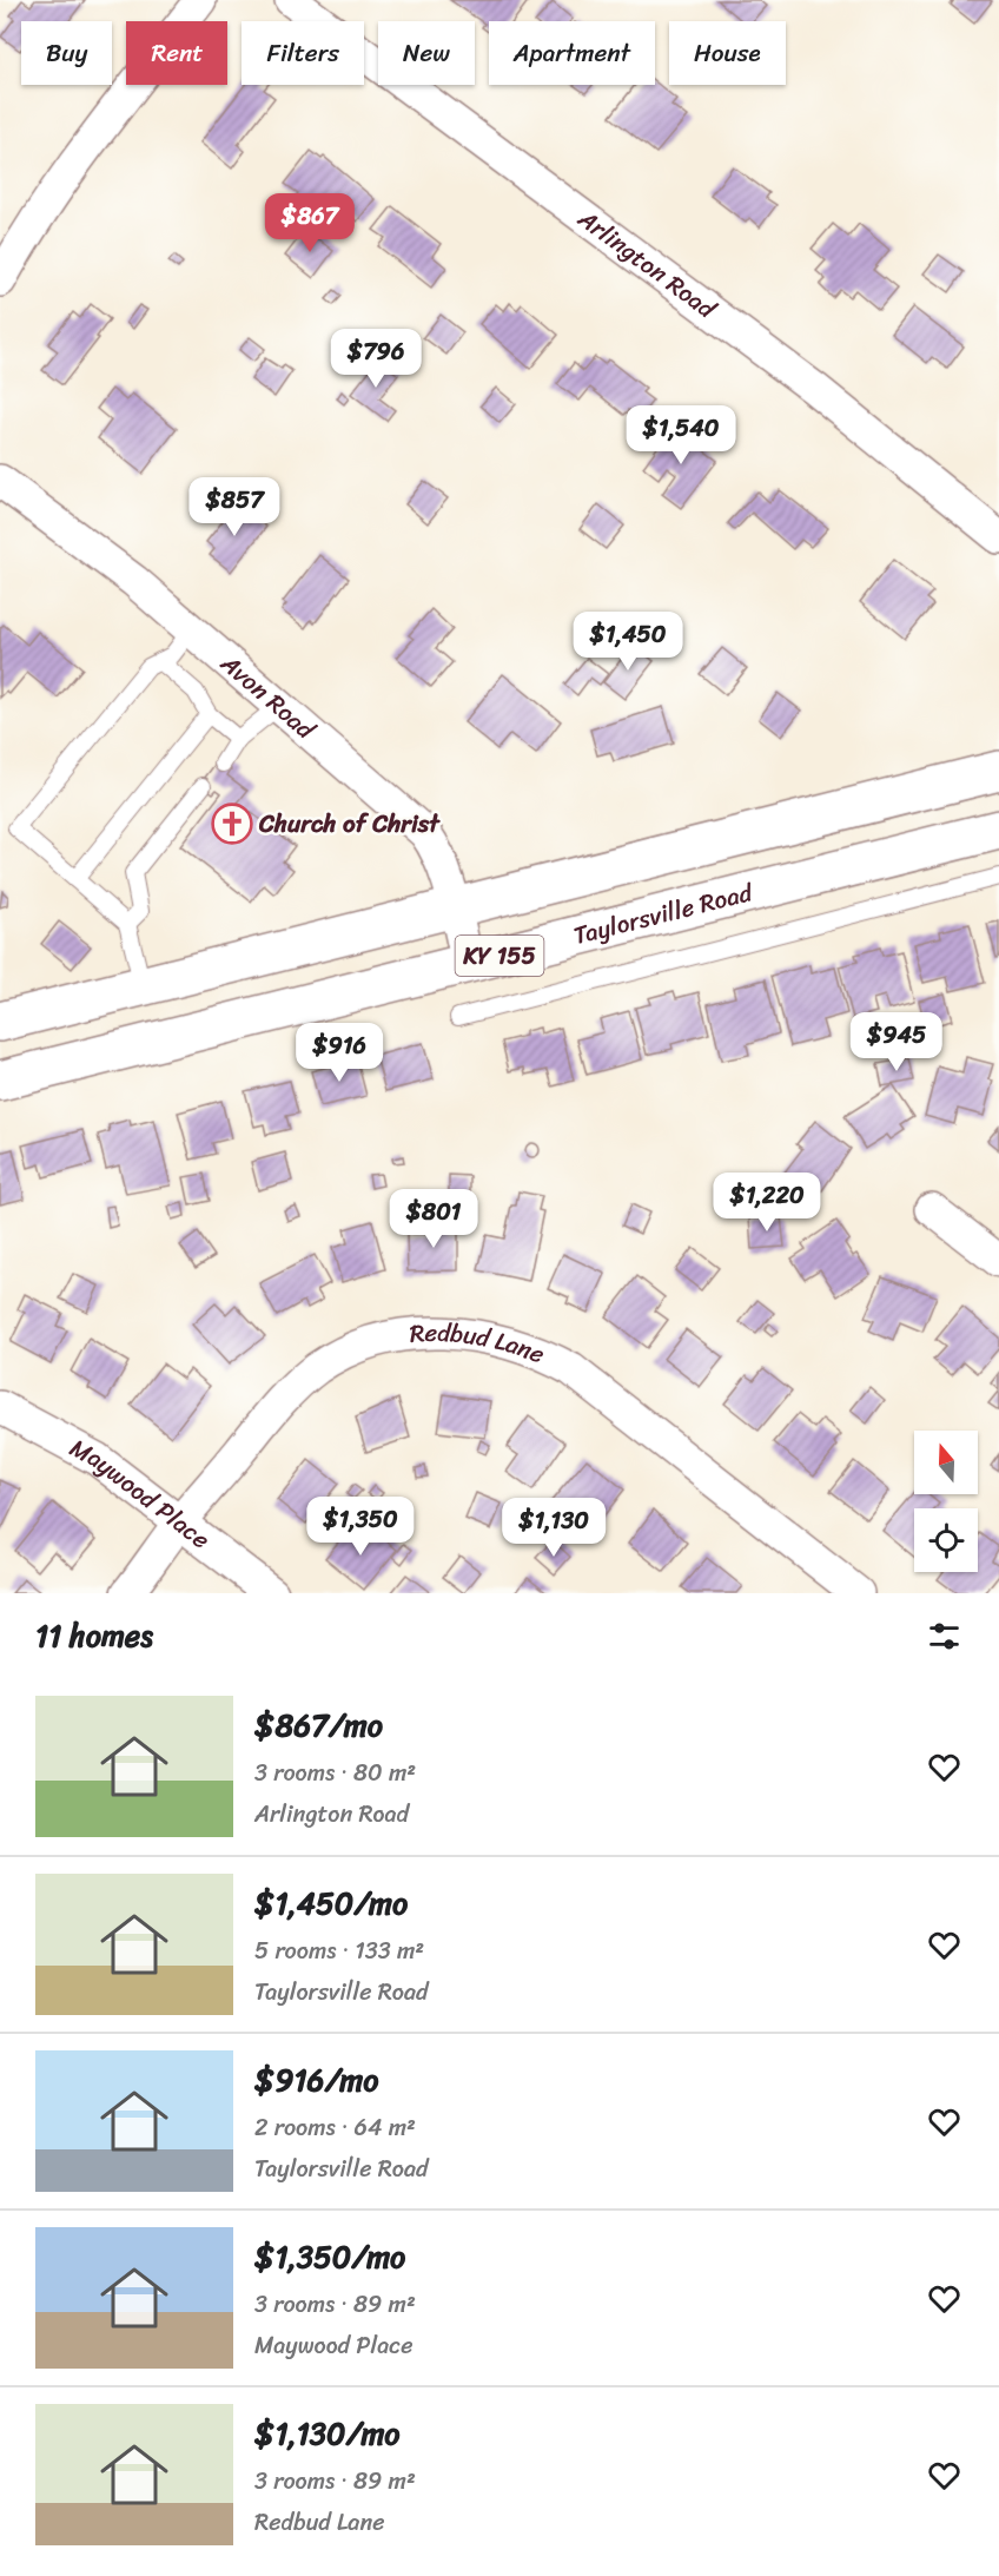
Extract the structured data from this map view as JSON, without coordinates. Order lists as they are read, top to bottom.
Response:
{
  "streets": {
    "main road": ["Taylorsville Road", "KY 155"],
    "street": [
      "Arlington Road",
      "Avon Road",
      "Redbud Lane",
      "Maywood Place"
    ]
  },
  "crossings": [
    ["Avon Road", "Taylorsville Road"],
    ["Avon Road", "KY 155"],
    ["Redbud Lane", "Maywood Place"]
  ],
  "places": {
    "church": ["Church of Christ"]
  },
  "north": "top",
  "page": {
    "chip": [
      "Buy",
      "Rent",
      "Filters",
      "New",
      "Apartment",
      "House"
    ],
    "price": [
      "$867",
      "$796",
      "$1,540",
      "$857",
      "$1,450",
      "$945",
      "$916",
      "$1,220",
      "$801",
      "$1,350",
      "$1,130"
    ],
    "heading": "11 homes",
    "list": [
      {
        "name": "$867/mo",
        "note": "3 rooms · 80 m² · Arlington Road"
      },
      {
        "name": "$1,450/mo",
        "note": "5 rooms · 133 m² · Taylorsville Road"
      },
      {
        "name": "$916/mo",
        "note": "2 rooms · 64 m² · Taylorsville Road"
      },
      {
        "name": "$1,350/mo",
        "note": "3 rooms · 89 m² · Maywood Place"
      },
      {
        "name": "$1,130/mo",
        "note": "3 rooms · 89 m² · Redbud Lane"
      }
    ]
  }
}
